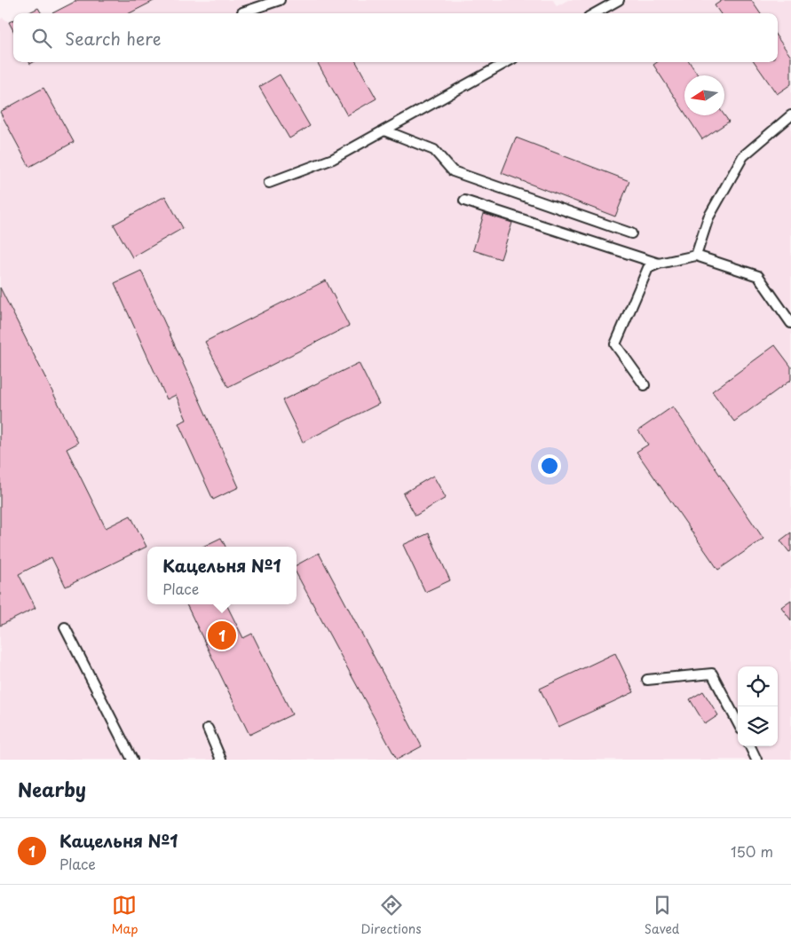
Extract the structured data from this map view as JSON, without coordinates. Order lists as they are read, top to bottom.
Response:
{
  "north": "left",
  "page": {
    "search": "Search here",
    "popup": ["Кацельня №1", "Place"],
    "pins": "1",
    "heading": "Nearby",
    "list": [
      {
        "mark": "1",
        "name": "Кацельня №1",
        "note": "Place",
        "value": "150 m"
      }
    ],
    "nav": ["Map", "Directions", "Saved"]
  }
}
